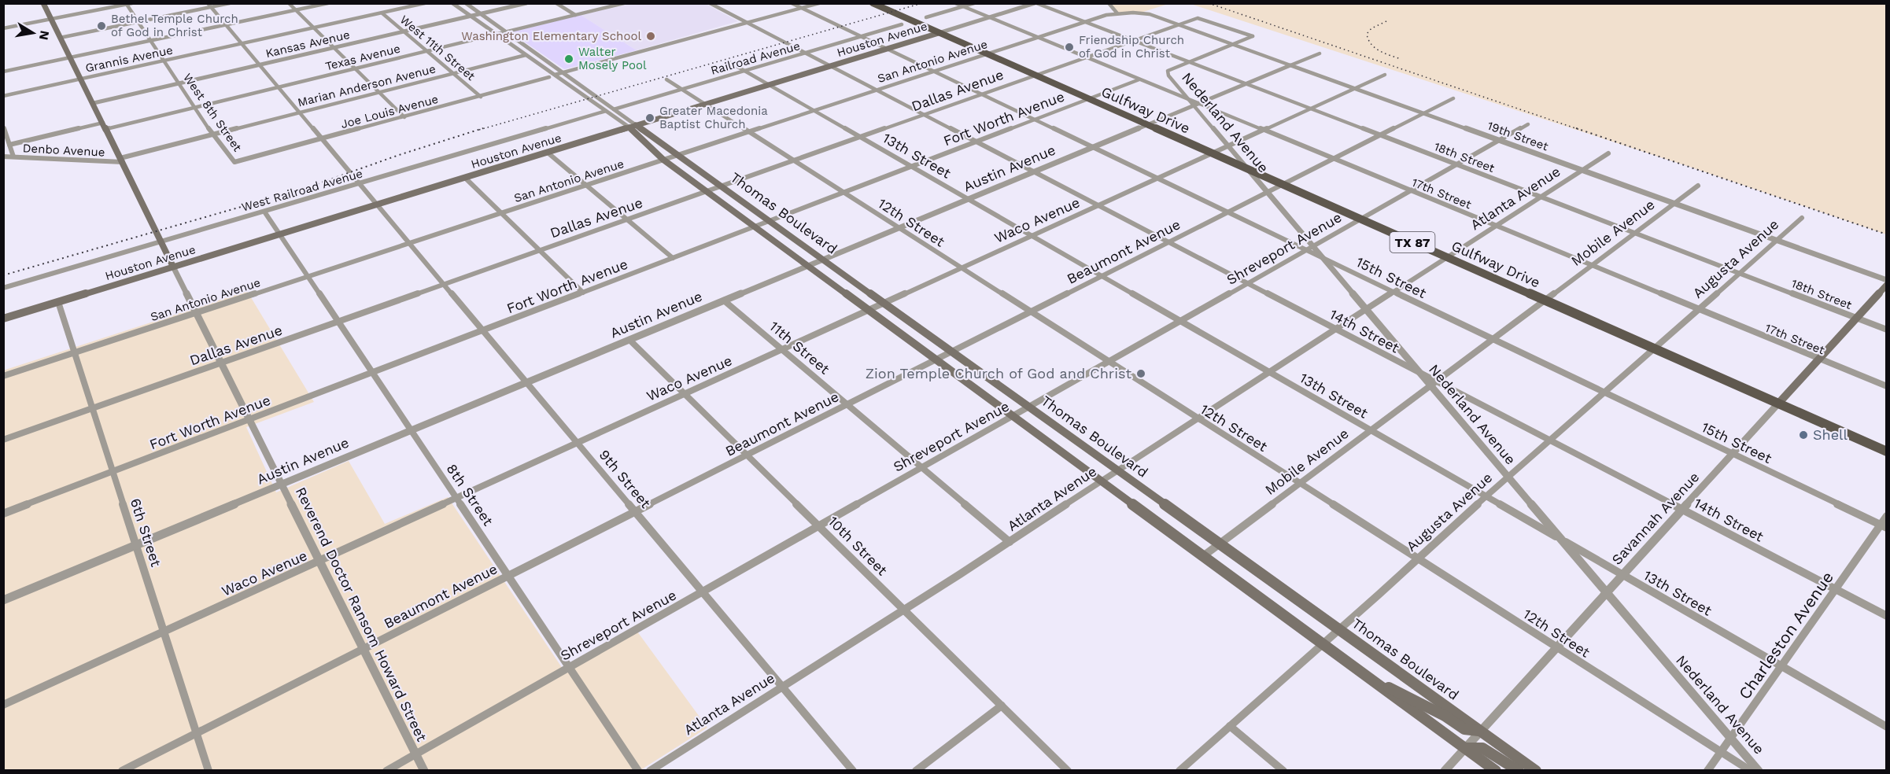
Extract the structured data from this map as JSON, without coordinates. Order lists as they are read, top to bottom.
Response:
{
  "streets": {
    "main road": [
      "Houston Avenue",
      "Gulfway Drive",
      "Thomas Boulevard",
      "TX 87",
      "Savannah Avenue"
    ],
    "street": [
      "Kansas Avenue",
      "West 11th Street",
      "Texas Avenue",
      "Railroad Avenue",
      "Grannis Avenue",
      "San Antonio Avenue",
      "Marian Anderson Avenue",
      "Dallas Avenue",
      "Joe Louis Avenue",
      "West 8th Street",
      "Fort Worth Avenue",
      "Nederland Avenue",
      "19th Street",
      "Denbo Avenue",
      "13th Street",
      "18th Street",
      "Austin Avenue",
      "West Railroad Avenue",
      "17th Street",
      "Atlanta Avenue",
      "Waco Avenue",
      "12th Street",
      "Mobile Avenue",
      "Shreveport Avenue",
      "Beaumont Avenue",
      "Augusta Avenue",
      "15th Street",
      "14th Street",
      "11th Street",
      "9th Street",
      "8th Street",
      "6th Street",
      "10th Street",
      "Reverend Doctor Ransom Howard Street",
      "Charleston Avenue"
    ]
  },
  "crossings": [
    ["Houston Avenue", "Gulfway Drive"],
    ["Houston Avenue", "13th Street"],
    ["Houston Avenue", "18th Street"],
    ["Houston Avenue", "17th Street"],
    ["Houston Avenue", "Thomas Boulevard"],
    ["Houston Avenue", "12th Street"],
    ["Houston Avenue", "TX 87"],
    ["Houston Avenue", "14th Street"],
    ["Houston Avenue", "9th Street"],
    ["Houston Avenue", "8th Street"],
    ["Houston Avenue", "6th Street"],
    ["Houston Avenue", "Reverend Doctor Ransom Howard Street"],
    ["Kansas Avenue", "West 11th Street"],
    ["Kansas Avenue", "West 8th Street"],
    ["Kansas Avenue", "9th Street"],
    ["West 11th Street", "Texas Avenue"],
    ["West 11th Street", "Grannis Avenue"],
    ["West 11th Street", "Marian Anderson Avenue"],
    ["West 11th Street", "Joe Louis Avenue"],
    ["Texas Avenue", "West 8th Street"],
    ["Texas Avenue", "9th Street"],
    ["Railroad Avenue", "13th Street"],
    ["Railroad Avenue", "12th Street"],
    ["Railroad Avenue", "14th Street"],
    ["Grannis Avenue", "West 8th Street"],
    ["Grannis Avenue", "9th Street"],
    ["San Antonio Avenue", "Gulfway Drive"],
    ["San Antonio Avenue", "19th Street"],
    ["San Antonio Avenue", "13th Street"],
    ["San Antonio Avenue", "18th Street"],
    ["San Antonio Avenue", "17th Street"],
    ["San Antonio Avenue", "Thomas Boulevard"],
    ["San Antonio Avenue", "12th Street"],
    ["San Antonio Avenue", "14th Street"],
    ["San Antonio Avenue", "9th Street"],
    ["San Antonio Avenue", "8th Street"],
    ["San Antonio Avenue", "6th Street"],
    ["San Antonio Avenue", "Reverend Doctor Ransom Howard Street"],
    ["Marian Anderson Avenue", "West 8th Street"],
    ["Marian Anderson Avenue", "Denbo Avenue"],
    ["Marian Anderson Avenue", "9th Street"],
    ["Dallas Avenue", "Gulfway Drive"],
    ["Dallas Avenue", "19th Street"],
    ["Dallas Avenue", "13th Street"],
    ["Dallas Avenue", "18th Street"],
    ["Dallas Avenue", "17th Street"],
    ["Dallas Avenue", "Thomas Boulevard"],
    ["Dallas Avenue", "12th Street"],
    ["Dallas Avenue", "14th Street"],
    ["Dallas Avenue", "9th Street"],
    ["Dallas Avenue", "8th Street"],
    ["Dallas Avenue", "6th Street"],
    ["Dallas Avenue", "Reverend Doctor Ransom Howard Street"],
    ["Gulfway Drive", "Fort Worth Avenue"],
    ["Gulfway Drive", "Nederland Avenue"],
    ["Gulfway Drive", "Austin Avenue"],
    ["Gulfway Drive", "Atlanta Avenue"],
    ["Gulfway Drive", "Waco Avenue"],
    ["Gulfway Drive", "Mobile Avenue"],
    ["Gulfway Drive", "TX 87"],
    ["Gulfway Drive", "Shreveport Avenue"],
    ["Gulfway Drive", "Beaumont Avenue"],
    ["Gulfway Drive", "Augusta Avenue"],
    ["Gulfway Drive", "Savannah Avenue"],
    ["Joe Louis Avenue", "West 8th Street"],
    ["Joe Louis Avenue", "14th Street"],
    ["Joe Louis Avenue", "9th Street"],
    ["Fort Worth Avenue", "13th Street"],
    ["Fort Worth Avenue", "17th Street"],
    ["Fort Worth Avenue", "Thomas Boulevard"],
    ["Fort Worth Avenue", "12th Street"],
    ["Fort Worth Avenue", "14th Street"],
    ["Fort Worth Avenue", "9th Street"],
    ["Fort Worth Avenue", "8th Street"],
    ["Fort Worth Avenue", "6th Street"],
    ["Fort Worth Avenue", "Reverend Doctor Ransom Howard Street"],
    ["Nederland Avenue", "13th Street"],
    ["Nederland Avenue", "18th Street"],
    ["Nederland Avenue", "Austin Avenue"],
    ["Nederland Avenue", "17th Street"],
    ["Nederland Avenue", "Atlanta Avenue"],
    ["Nederland Avenue", "Waco Avenue"],
    ["Nederland Avenue", "Mobile Avenue"],
    ["Nederland Avenue", "Shreveport Avenue"],
    ["Nederland Avenue", "Beaumont Avenue"],
    ["Nederland Avenue", "Augusta Avenue"],
    ["Nederland Avenue", "15th Street"],
    ["Nederland Avenue", "14th Street"],
    ["Nederland Avenue", "Savannah Avenue"],
    ["Nederland Avenue", "Charleston Avenue"],
    ["19th Street", "Austin Avenue"],
    ["19th Street", "Atlanta Avenue"],
    ["19th Street", "Waco Avenue"],
    ["19th Street", "Mobile Avenue"],
    ["19th Street", "Shreveport Avenue"],
    ["19th Street", "Beaumont Avenue"],
    ["19th Street", "Augusta Avenue"],
    ["13th Street", "Austin Avenue"],
    ["13th Street", "Atlanta Avenue"],
    ["13th Street", "Waco Avenue"],
    ["13th Street", "Mobile Avenue"],
    ["13th Street", "Shreveport Avenue"],
    ["13th Street", "Beaumont Avenue"],
    ["13th Street", "Augusta Avenue"],
    ["13th Street", "Savannah Avenue"],
    ["13th Street", "Charleston Avenue"],
    ["18th Street", "Austin Avenue"],
    ["18th Street", "Atlanta Avenue"],
    ["18th Street", "Waco Avenue"],
    ["18th Street", "Mobile Avenue"],
    ["18th Street", "Shreveport Avenue"],
    ["18th Street", "Beaumont Avenue"],
    ["18th Street", "Augusta Avenue"],
    ["18th Street", "Savannah Avenue"],
    ["Austin Avenue", "17th Street"],
    ["Austin Avenue", "Thomas Boulevard"],
    ["Austin Avenue", "12th Street"],
    ["Austin Avenue", "14th Street"],
    ["Austin Avenue", "11th Street"],
    ["Austin Avenue", "9th Street"],
    ["Austin Avenue", "8th Street"],
    ["Austin Avenue", "6th Street"],
    ["Austin Avenue", "10th Street"],
    ["Austin Avenue", "Reverend Doctor Ransom Howard Street"],
    ["West Railroad Avenue", "9th Street"],
    ["17th Street", "Atlanta Avenue"],
    ["17th Street", "Waco Avenue"],
    ["17th Street", "Mobile Avenue"],
    ["17th Street", "Shreveport Avenue"],
    ["17th Street", "Beaumont Avenue"],
    ["17th Street", "Augusta Avenue"],
    ["17th Street", "Savannah Avenue"],
    ["Atlanta Avenue", "Thomas Boulevard"],
    ["Atlanta Avenue", "12th Street"],
    ["Atlanta Avenue", "15th Street"],
    ["Atlanta Avenue", "14th Street"],
    ["Atlanta Avenue", "11th Street"],
    ["Atlanta Avenue", "9th Street"],
    ["Atlanta Avenue", "10th Street"],
    ["Thomas Boulevard", "Waco Avenue"],
    ["Thomas Boulevard", "Mobile Avenue"],
    ["Thomas Boulevard", "Shreveport Avenue"],
    ["Thomas Boulevard", "Beaumont Avenue"],
    ["Thomas Boulevard", "Augusta Avenue"],
    ["Thomas Boulevard", "Savannah Avenue"],
    ["Waco Avenue", "12th Street"],
    ["Waco Avenue", "14th Street"],
    ["Waco Avenue", "11th Street"],
    ["Waco Avenue", "9th Street"],
    ["Waco Avenue", "8th Street"],
    ["Waco Avenue", "6th Street"],
    ["Waco Avenue", "10th Street"],
    ["Waco Avenue", "Reverend Doctor Ransom Howard Street"],
    ["12th Street", "Mobile Avenue"],
    ["12th Street", "Shreveport Avenue"],
    ["12th Street", "Beaumont Avenue"],
    ["12th Street", "Augusta Avenue"],
    ["12th Street", "Savannah Avenue"],
    ["12th Street", "Charleston Avenue"],
    ["Mobile Avenue", "15th Street"],
    ["Mobile Avenue", "14th Street"],
    ["Shreveport Avenue", "14th Street"],
    ["Shreveport Avenue", "11th Street"],
    ["Shreveport Avenue", "9th Street"],
    ["Shreveport Avenue", "8th Street"],
    ["Shreveport Avenue", "10th Street"],
    ["Shreveport Avenue", "Reverend Doctor Ransom Howard Street"],
    ["Beaumont Avenue", "14th Street"],
    ["Beaumont Avenue", "11th Street"],
    ["Beaumont Avenue", "9th Street"],
    ["Beaumont Avenue", "8th Street"],
    ["Beaumont Avenue", "6th Street"],
    ["Beaumont Avenue", "10th Street"],
    ["Beaumont Avenue", "Reverend Doctor Ransom Howard Street"],
    ["Augusta Avenue", "15th Street"],
    ["Augusta Avenue", "14th Street"],
    ["15th Street", "Savannah Avenue"],
    ["15th Street", "Charleston Avenue"],
    ["14th Street", "Savannah Avenue"],
    ["14th Street", "Charleston Avenue"]
  ],
  "places": [
    "Bethel Temple Church of God in Christ",
    "Washington Elementary School",
    "Friendship Church of God in Christ",
    "Walter Mosely Pool",
    "Greater Macedonia Baptist Church",
    "Zion Temple Church of God and Christ",
    "Shell"
  ],
  "north": "right"
}
